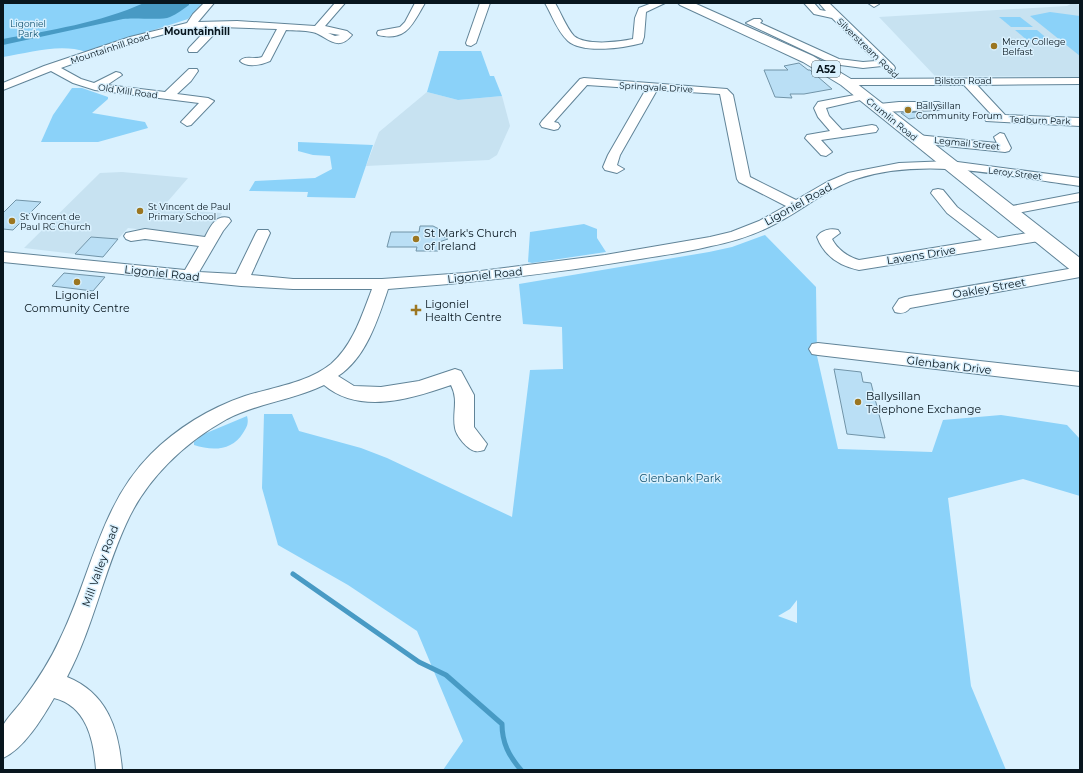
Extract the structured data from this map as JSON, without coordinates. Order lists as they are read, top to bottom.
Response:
{
  "streets": {
    "main road": ["A52", "Crumlin Road"],
    "street": [
      "Mountainhill Road",
      "Silverstream Road",
      "Bilston Road",
      "Springvale Drive",
      "Old Mill Road",
      "Tedburn Park",
      "Legmail Street",
      "Leroy Street",
      "Ligoniel Road",
      "Lavens Drive",
      "Oakley Street",
      "Glenbank Drive",
      "Mill Valley Road"
    ]
  },
  "crossings": [
    ["Mountainhill Road", "Old Mill Road"],
    ["Silverstream Road", "Bilston Road"],
    ["Bilston Road", "Crumlin Road"],
    ["Bilston Road", "Tedburn Park"],
    ["Springvale Drive", "Ligoniel Road"],
    ["Crumlin Road", "Legmail Street"],
    ["Crumlin Road", "Leroy Street"],
    ["Crumlin Road", "Ligoniel Road"],
    ["Crumlin Road", "Lavens Drive"],
    ["Leroy Street", "Ligoniel Road"],
    ["Ligoniel Road", "Mill Valley Road"]
  ],
  "districts": ["Mountainhill"],
  "parks": ["Ligoniel Park", "Glenbank Park"],
  "places": {
    "other": [
      "Mercy College Belfast",
      "Ballysillan Community Forum",
      "St Vincent de Paul Primary School",
      "St Vincent de Paul RC Church",
      "St Mark's Church of Ireland",
      "Ligoniel Community Centre",
      "Ballysillan Telephone Exchange"
    ],
    "health": ["Ligoniel Health Centre"]
  }
}
